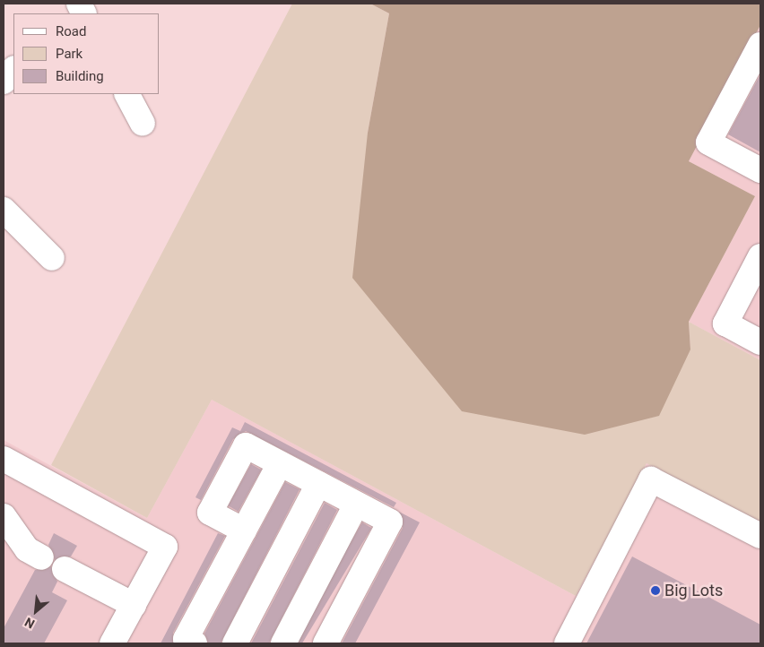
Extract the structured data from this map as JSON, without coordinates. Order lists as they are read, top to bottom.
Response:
{
  "places": ["Big Lots"],
  "legend": ["Road", "Park", "Building"],
  "north": "bottom left"
}
